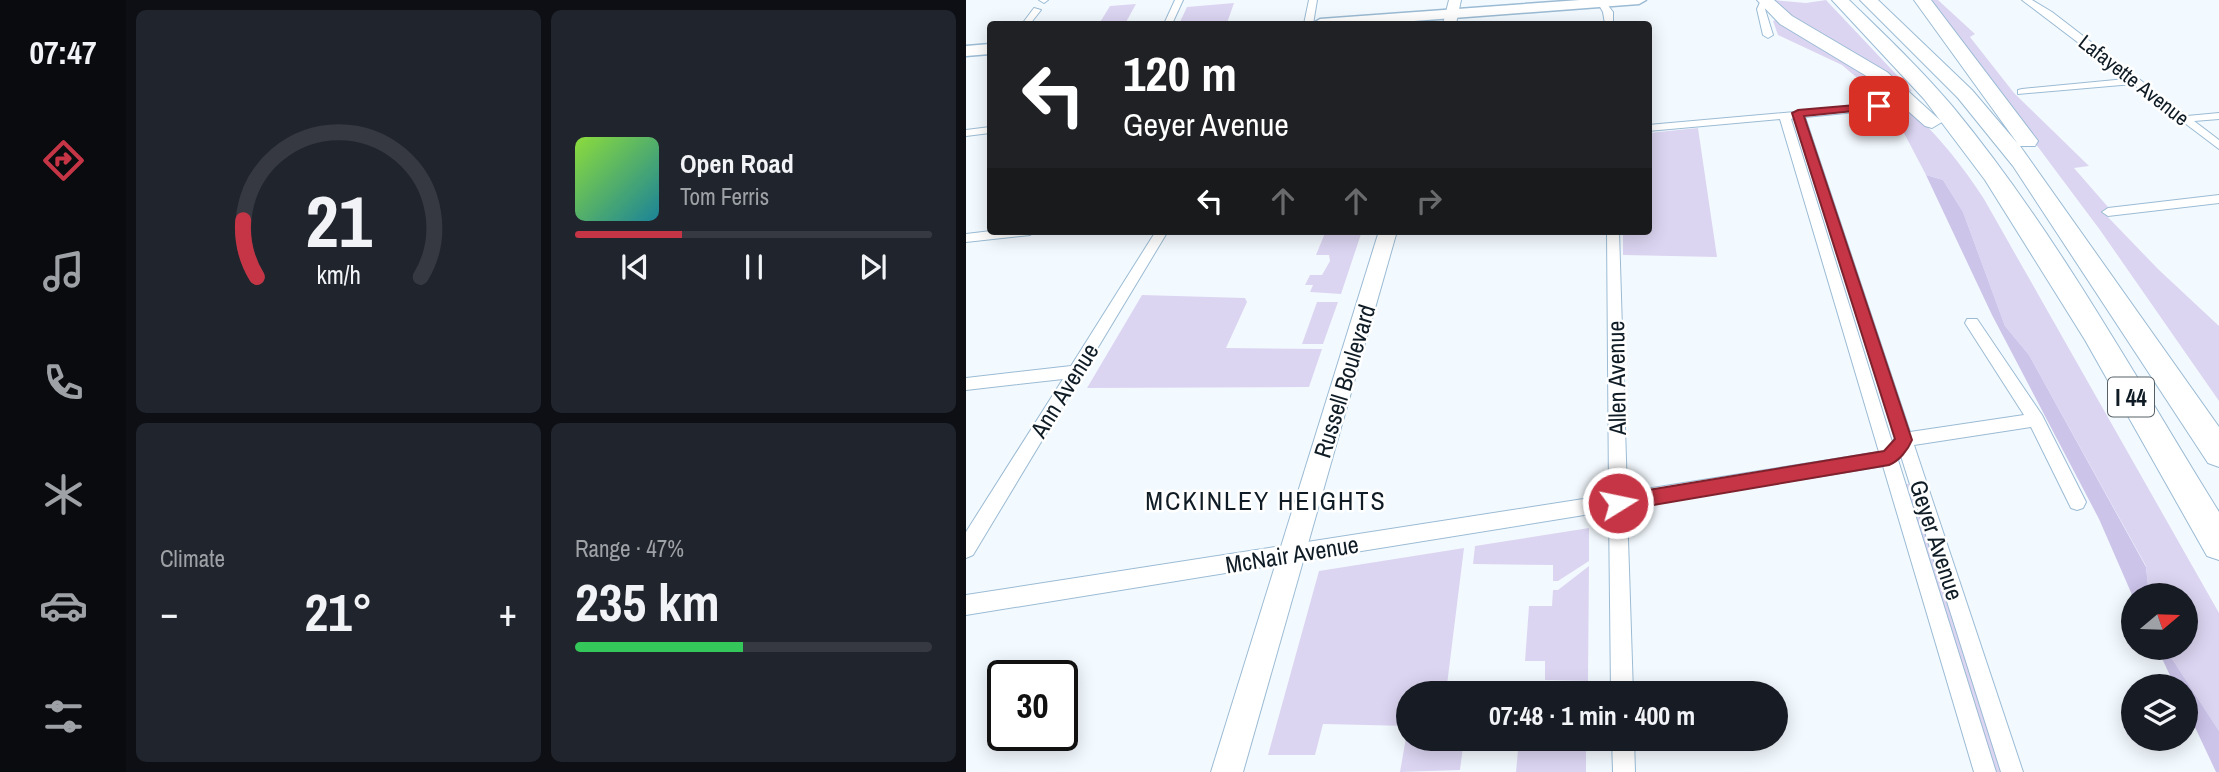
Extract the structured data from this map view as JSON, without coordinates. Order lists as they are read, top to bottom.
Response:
{
  "streets": {
    "highway": ["I 44"],
    "main road": ["Russell Boulevard"],
    "street": [
      "Lafayette Avenue",
      "Allen Avenue",
      "Ann Avenue",
      "Geyer Avenue",
      "McNair Avenue"
    ]
  },
  "crossings": [
    ["Allen Avenue", "McNair Avenue"],
    ["Russell Boulevard", "McNair Avenue"],
    ["Geyer Avenue", "McNair Avenue"]
  ],
  "districts": ["MCKINLEY HEIGHTS"],
  "north": "right",
  "page": {
    "tabs": "07:47",
    "turn": ["120 m", "Geyer Avenue"],
    "song": ["Open Road", "Tom Ferris"],
    "tile": [
      "Climate",
      ["Range · 47%", "235 km"]
    ],
    "heat": ["−", "21°", "+"],
    "limit": "30",
    "trip": "07:48 · 1 min · 400 m",
    "gauge": ["21", "km/h"]
  }
}
